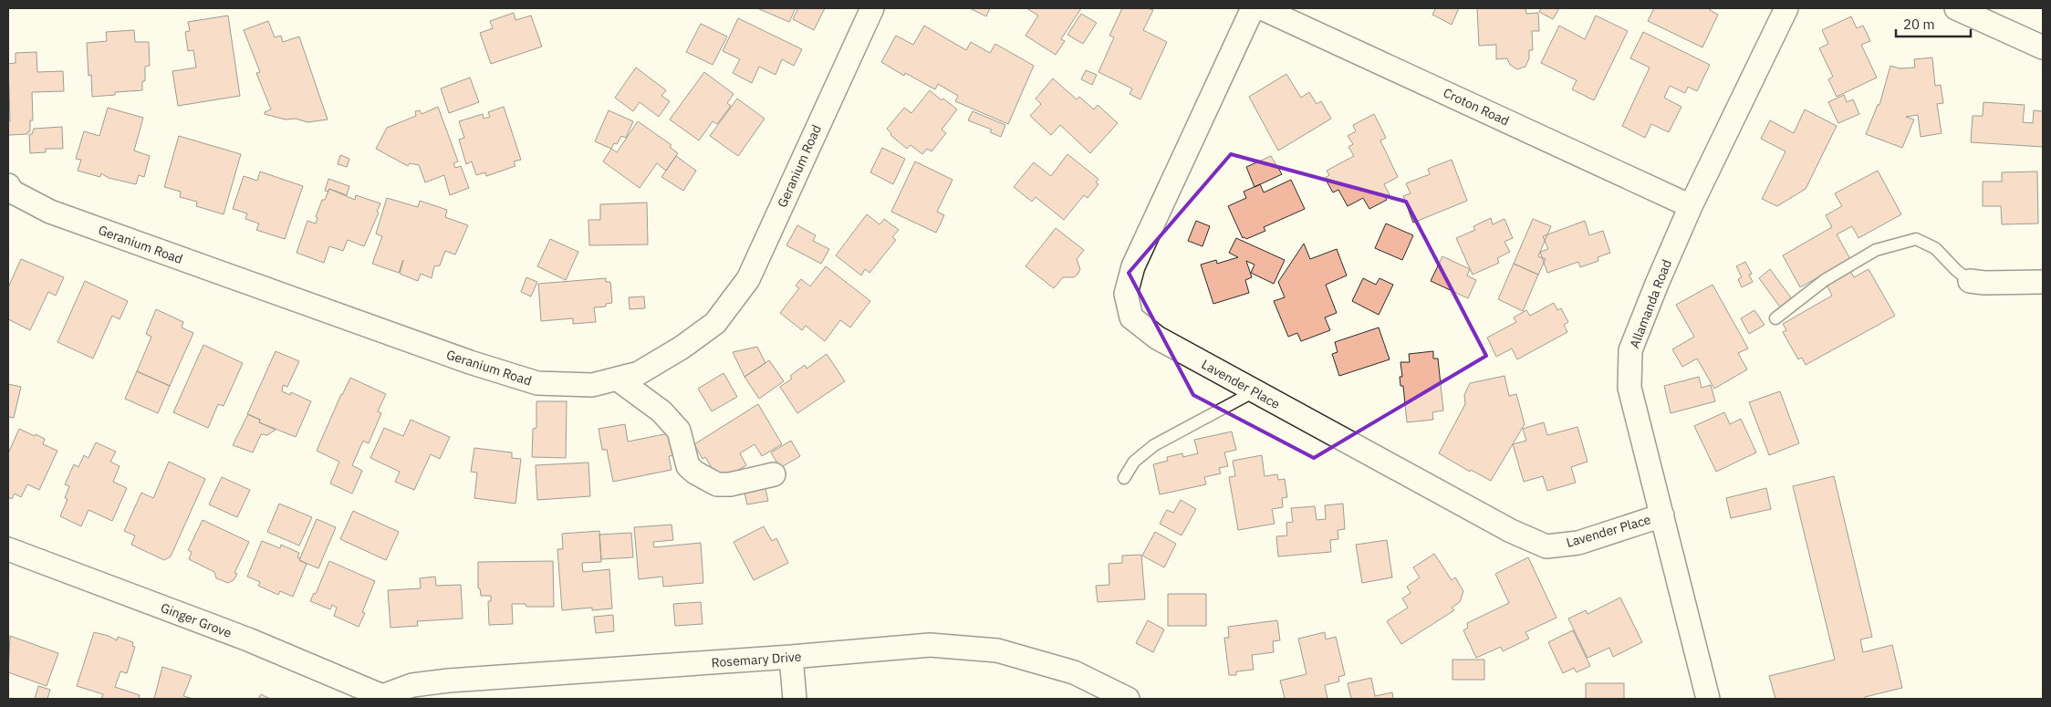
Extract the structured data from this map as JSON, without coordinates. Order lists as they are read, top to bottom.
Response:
{
  "streets": {
    "street": [
      "Croton Road",
      "Geranium Road",
      "Allamanda Road",
      "Lavender Place",
      "Ginger Grove",
      "Rosemary Drive"
    ]
  },
  "crossings": [
    ["Croton Road", "Allamanda Road"],
    ["Allamanda Road", "Lavender Place"],
    ["Ginger Grove", "Rosemary Drive"]
  ],
  "scale_bar": "20 m"
}
